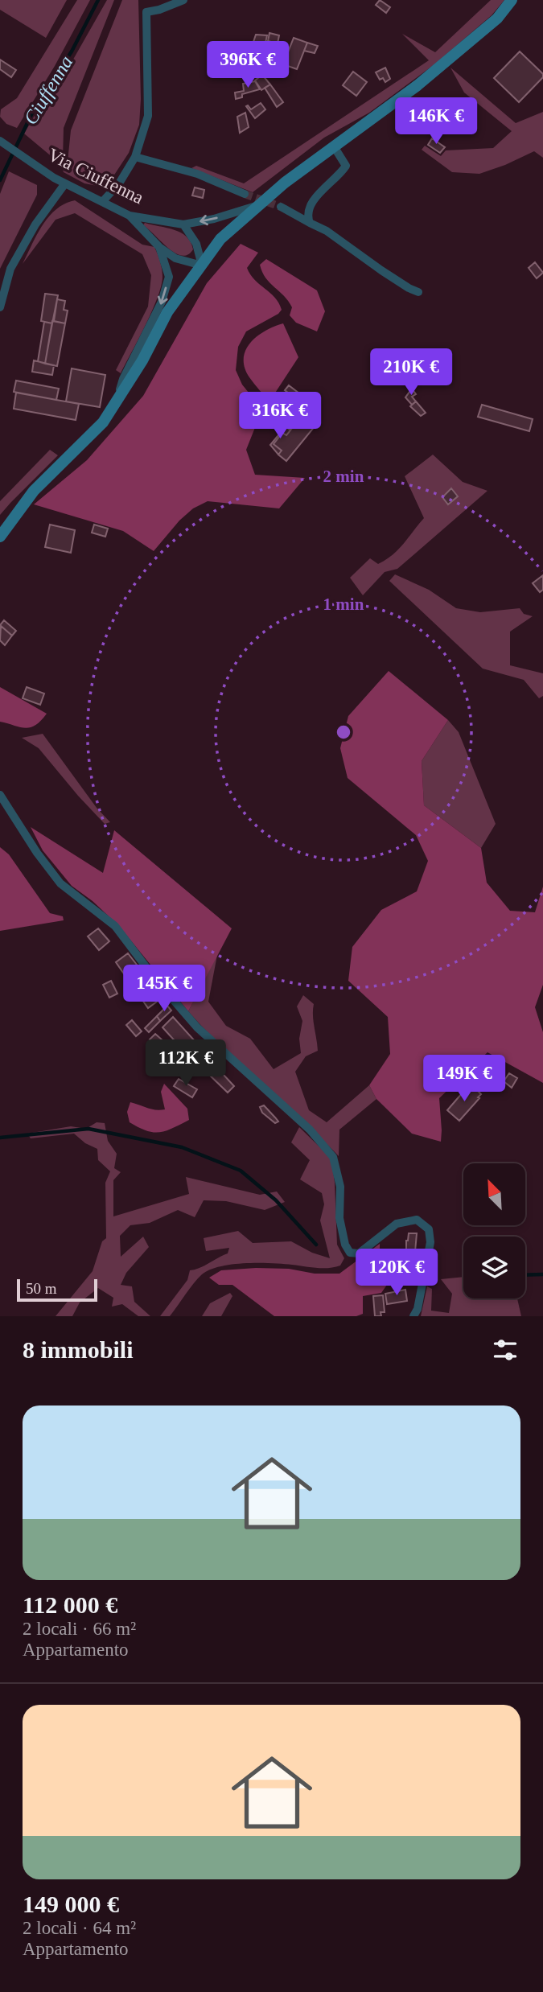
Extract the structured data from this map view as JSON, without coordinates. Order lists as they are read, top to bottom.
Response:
{
  "streets": {
    "street": ["Via Ciuffenna"]
  },
  "water": ["Ciuffenna"],
  "scale_bar": "50 m",
  "north": "top left",
  "page": {
    "price": [
      "396K €",
      "146K €",
      "210K €",
      "316K €",
      "145K €",
      "112K €",
      "149K €",
      "120K €"
    ],
    "scale": "50 m",
    "heading": "8 immobili",
    "list": [
      {
        "name": "112 000 €",
        "note": "2 locali · 66 m² · Appartamento"
      },
      {
        "name": "149 000 €",
        "note": "2 locali · 64 m² · Appartamento"
      }
    ]
  },
  "rings": ["2 min", "1 min"]
}
